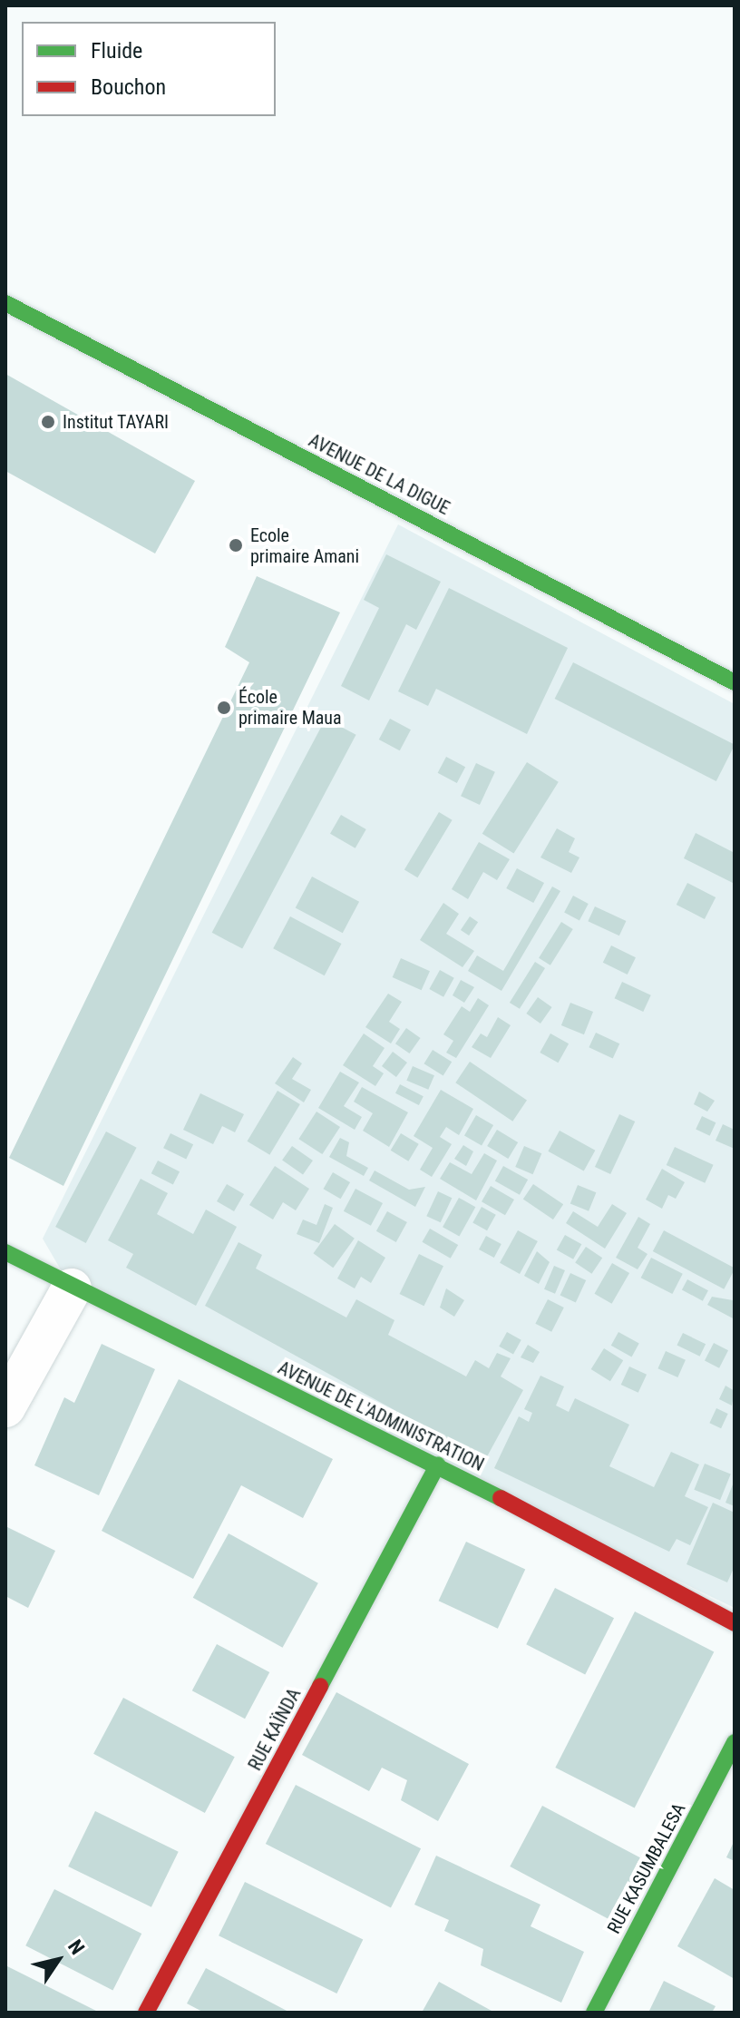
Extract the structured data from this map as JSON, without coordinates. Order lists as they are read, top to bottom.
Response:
{
  "streets": {
    "street": [
      "AVENUE DE LA DIGUE",
      "AVENUE DE L'ADMINISTRATION",
      "RUE KAÏNDA",
      "RUE KASUMBALESA"
    ]
  },
  "crossings": [
    ["AVENUE DE L'ADMINISTRATION", "RUE KAÏNDA"]
  ],
  "places": ["Institut TAYARI", "Ecole primaire Amani", "École primaire Maua"],
  "legend": ["Fluide", "Bouchon"],
  "north": "top right"
}
